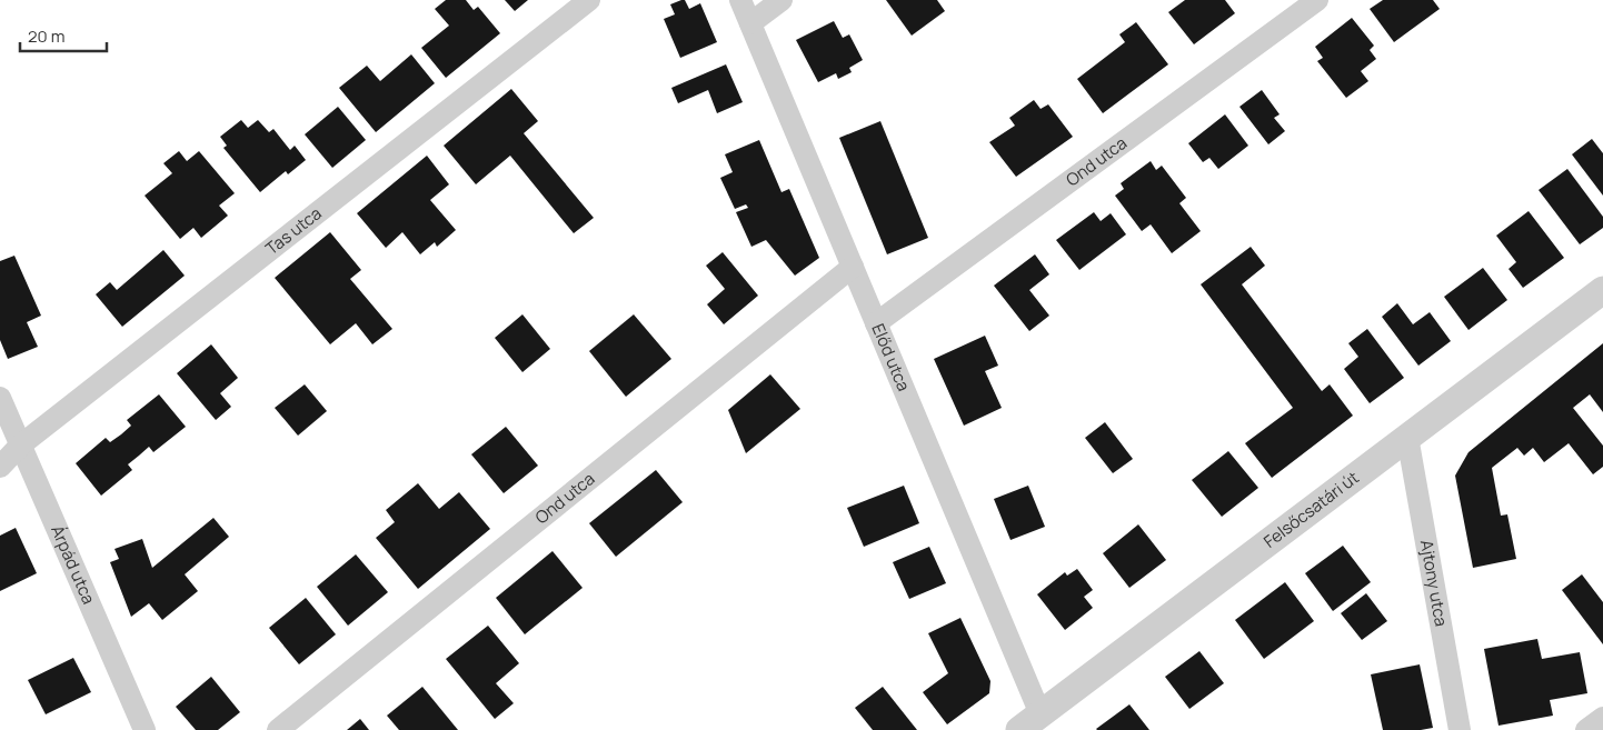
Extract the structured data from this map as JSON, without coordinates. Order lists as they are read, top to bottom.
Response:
{
  "streets": {
    "street": [
      "Ond utca",
      "Tas utca",
      "Előd utca",
      "Felsőcsatári út",
      "Árpád utca",
      "Ajtony utca"
    ]
  },
  "crossings": [
    ["Ond utca", "Előd utca"],
    ["Tas utca", "Árpád utca"],
    ["Előd utca", "Felsőcsatári út"],
    ["Felsőcsatári út", "Ajtony utca"]
  ],
  "scale_bar": "20 m"
}
